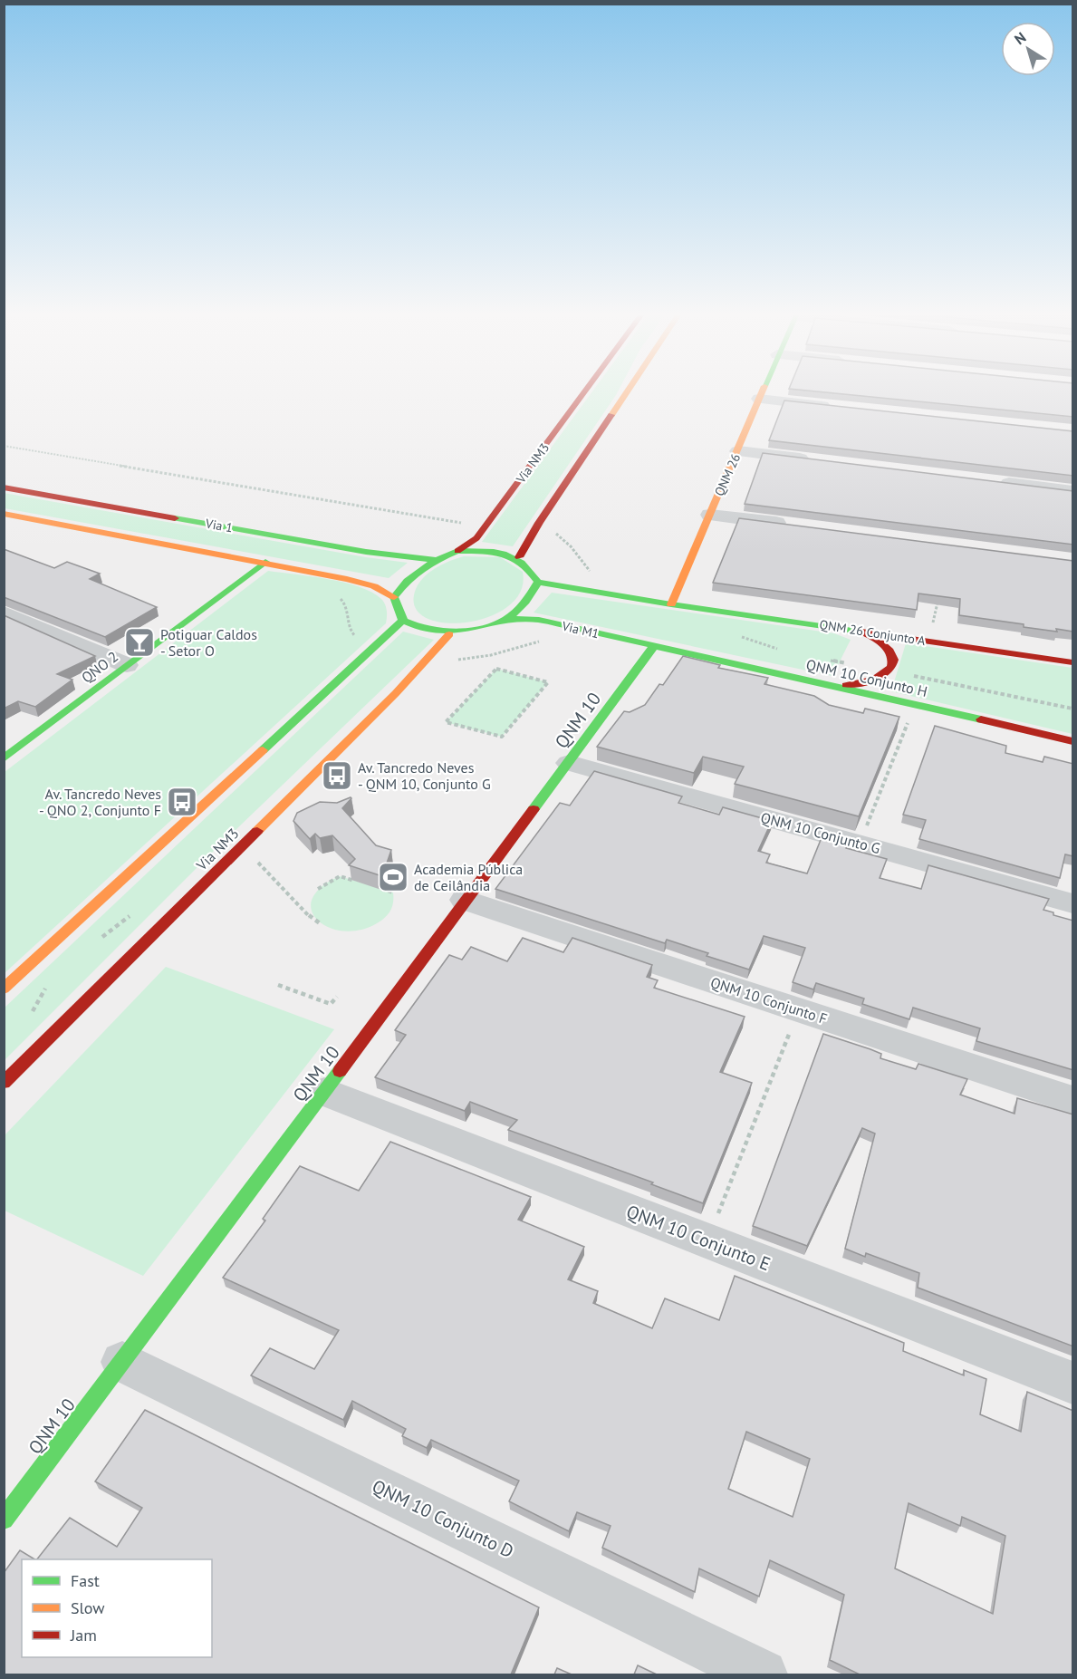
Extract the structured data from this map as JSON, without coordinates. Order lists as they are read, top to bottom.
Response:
{
  "streets": {
    "main road": [
      "Via NM3",
      "QNM 26",
      "Via 1",
      "Via M1",
      "QNM 26 Conjunto A",
      "QNO 2",
      "QNM 10 Conjunto H",
      "QNM 10"
    ],
    "street": [
      "QNM 10 Conjunto G",
      "QNM 10 Conjunto F",
      "QNM 10 Conjunto E",
      "QNM 10 Conjunto D"
    ]
  },
  "crossings": [
    ["QNM 26", "QNM 26 Conjunto A"],
    ["Via 1", "QNO 2"],
    ["Via M1", "QNM 10 Conjunto H"],
    ["Via M1", "QNM 10"],
    ["QNM 10 Conjunto H", "QNM 10"],
    ["QNM 10", "QNM 10 Conjunto G"],
    ["QNM 10", "QNM 10 Conjunto F"],
    ["QNM 10", "QNM 10 Conjunto E"],
    ["QNM 10", "QNM 10 Conjunto D"]
  ],
  "places": {
    "bar": ["Potiguar Caldos - Setor O"],
    "bus stop": ["Av. Tancredo Neves - QNM 10, Conjunto G", "Av. Tancredo Neves - QNO 2, Conjunto F"],
    "sports": ["Academia Pública de Ceilândia"]
  },
  "legend": ["Fast", "Slow", "Jam"],
  "north": "top left"
}
